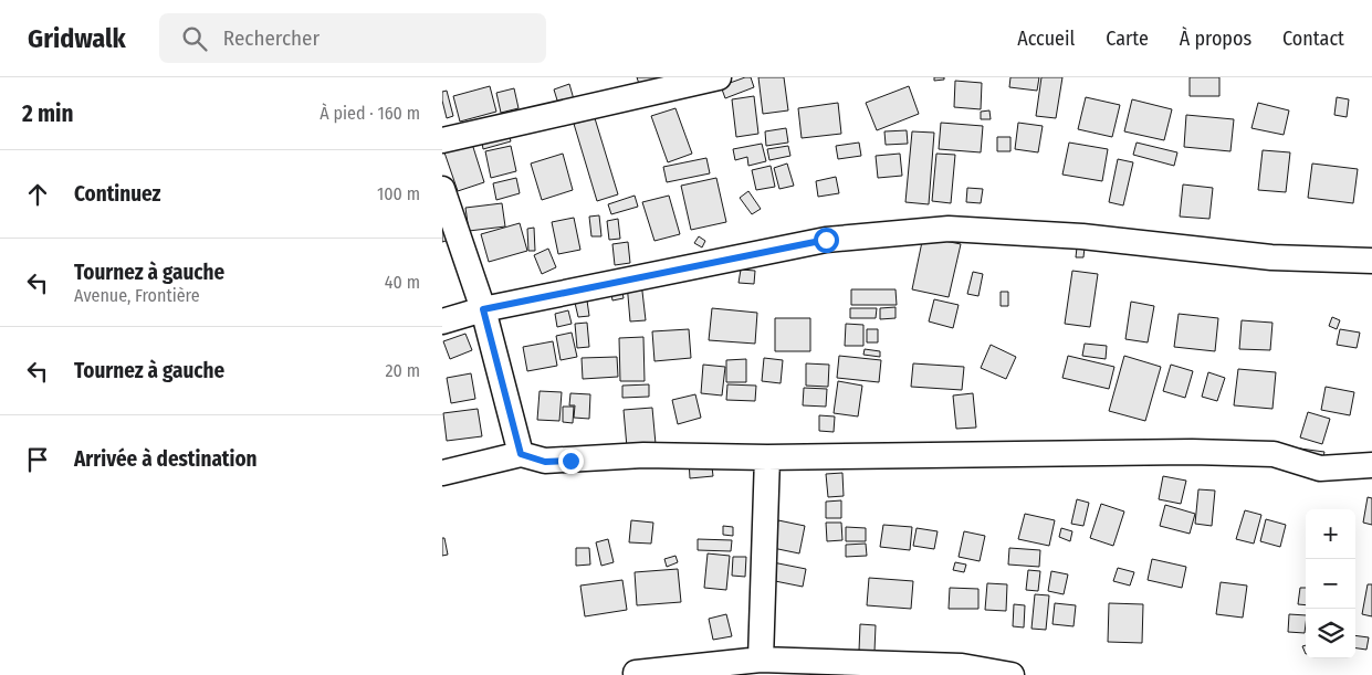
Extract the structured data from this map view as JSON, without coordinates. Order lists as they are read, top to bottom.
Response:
{
  "page": {
    "header": "Gridwalk",
    "search": "Rechercher",
    "nav": [
      "Accueil",
      "Carte",
      "À propos",
      "Contact"
    ],
    "heading": ["2 min", "À pied · 160 m"],
    "list": [
      ["Continuez", "100 m"],
      ["Tournez à gauche", "Avenue, Frontière", "40 m"],
      ["Tournez à gauche", "20 m"],
      "Arrivée à destination"
    ],
    "map_buttons": ["+", "−"]
  }
}
